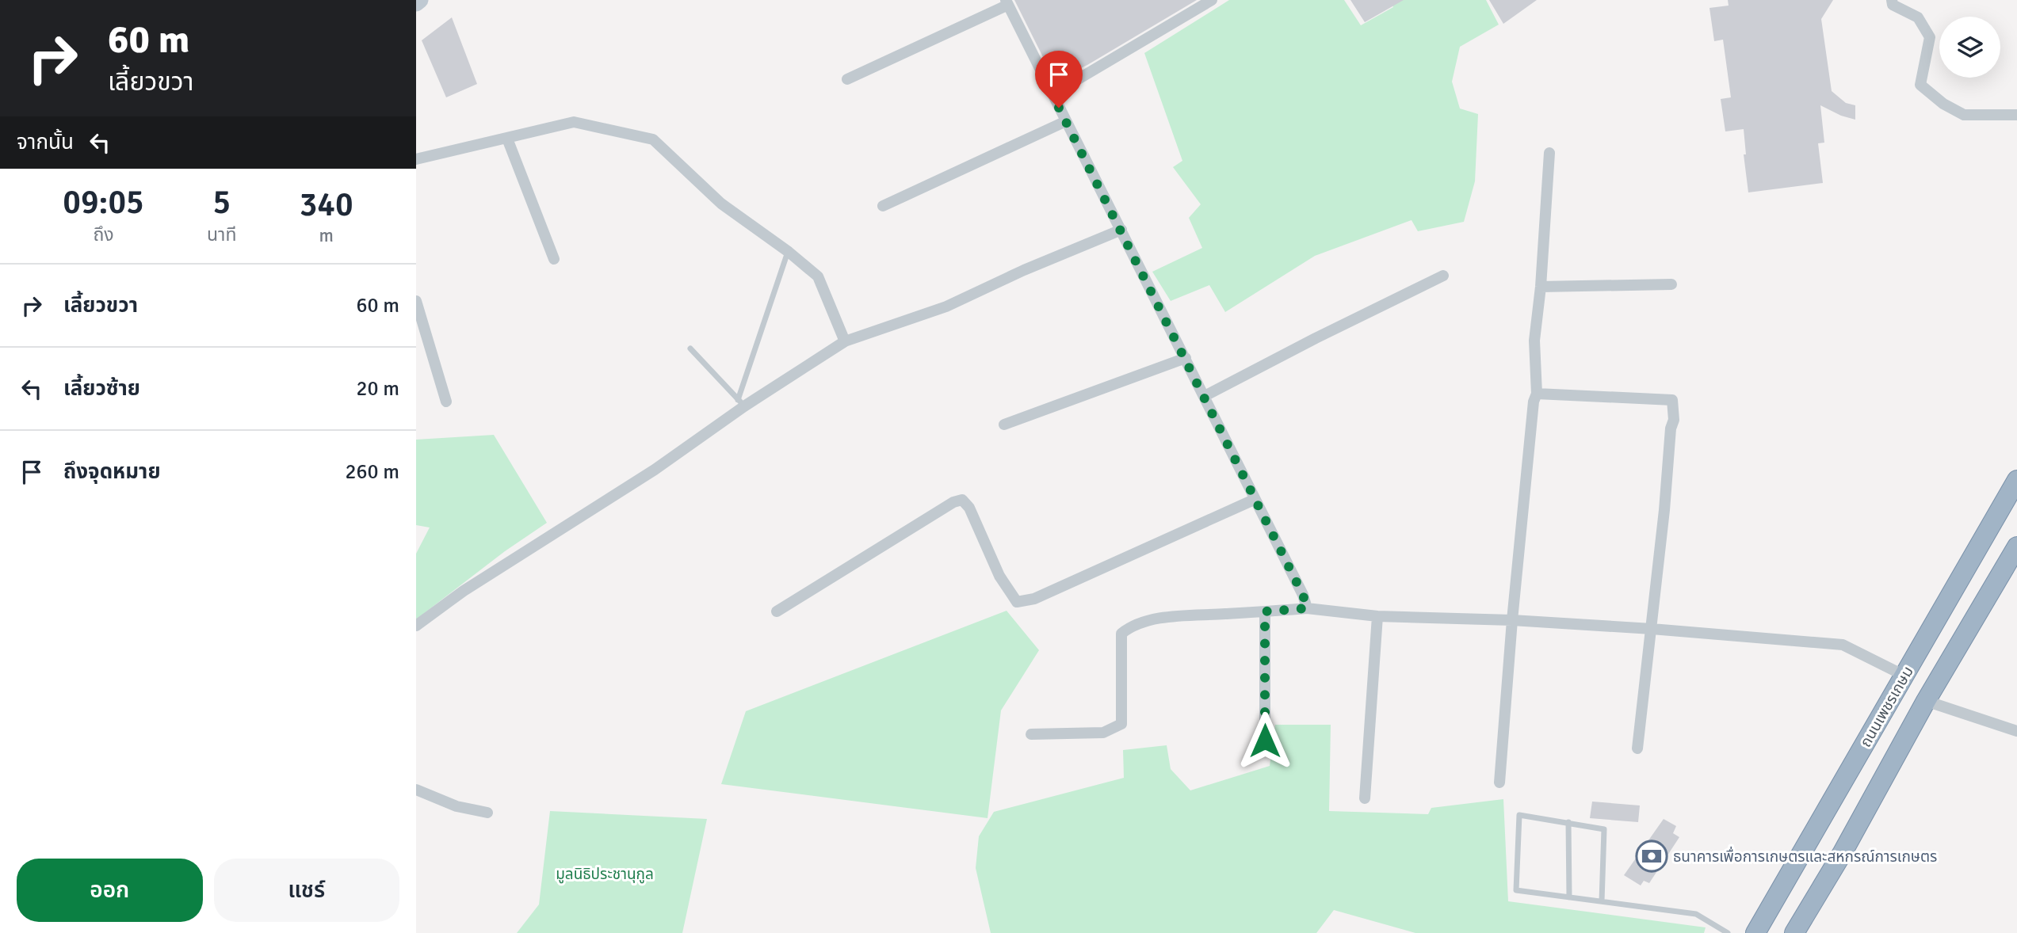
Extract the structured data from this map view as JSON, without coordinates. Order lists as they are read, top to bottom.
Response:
{
  "streets": {
    "highway": ["ถนนเพชรเกษม"]
  },
  "parks": ["มูลนิธิประชานุกูล"],
  "places": {
    "bank": ["ธนาคารเพื่อการเกษตรและสหกรณ์การเกษตร"]
  },
  "page": {
    "turn": ["60 m", "เลี้ยวขวา"],
    "then": "จากนั้น",
    "eta": [
      "09:05",
      "ถึง",
      "5",
      "นาที",
      "340",
      "m"
    ],
    "list": [
      {
        "name": "เลี้ยวขวา",
        "value": "60 m"
      },
      {
        "name": "เลี้ยวซ้าย",
        "value": "20 m"
      },
      {
        "name": "ถึงจุดหมาย",
        "value": "260 m"
      }
    ],
    "buttons": ["ออก", "แชร์"]
  }
}
